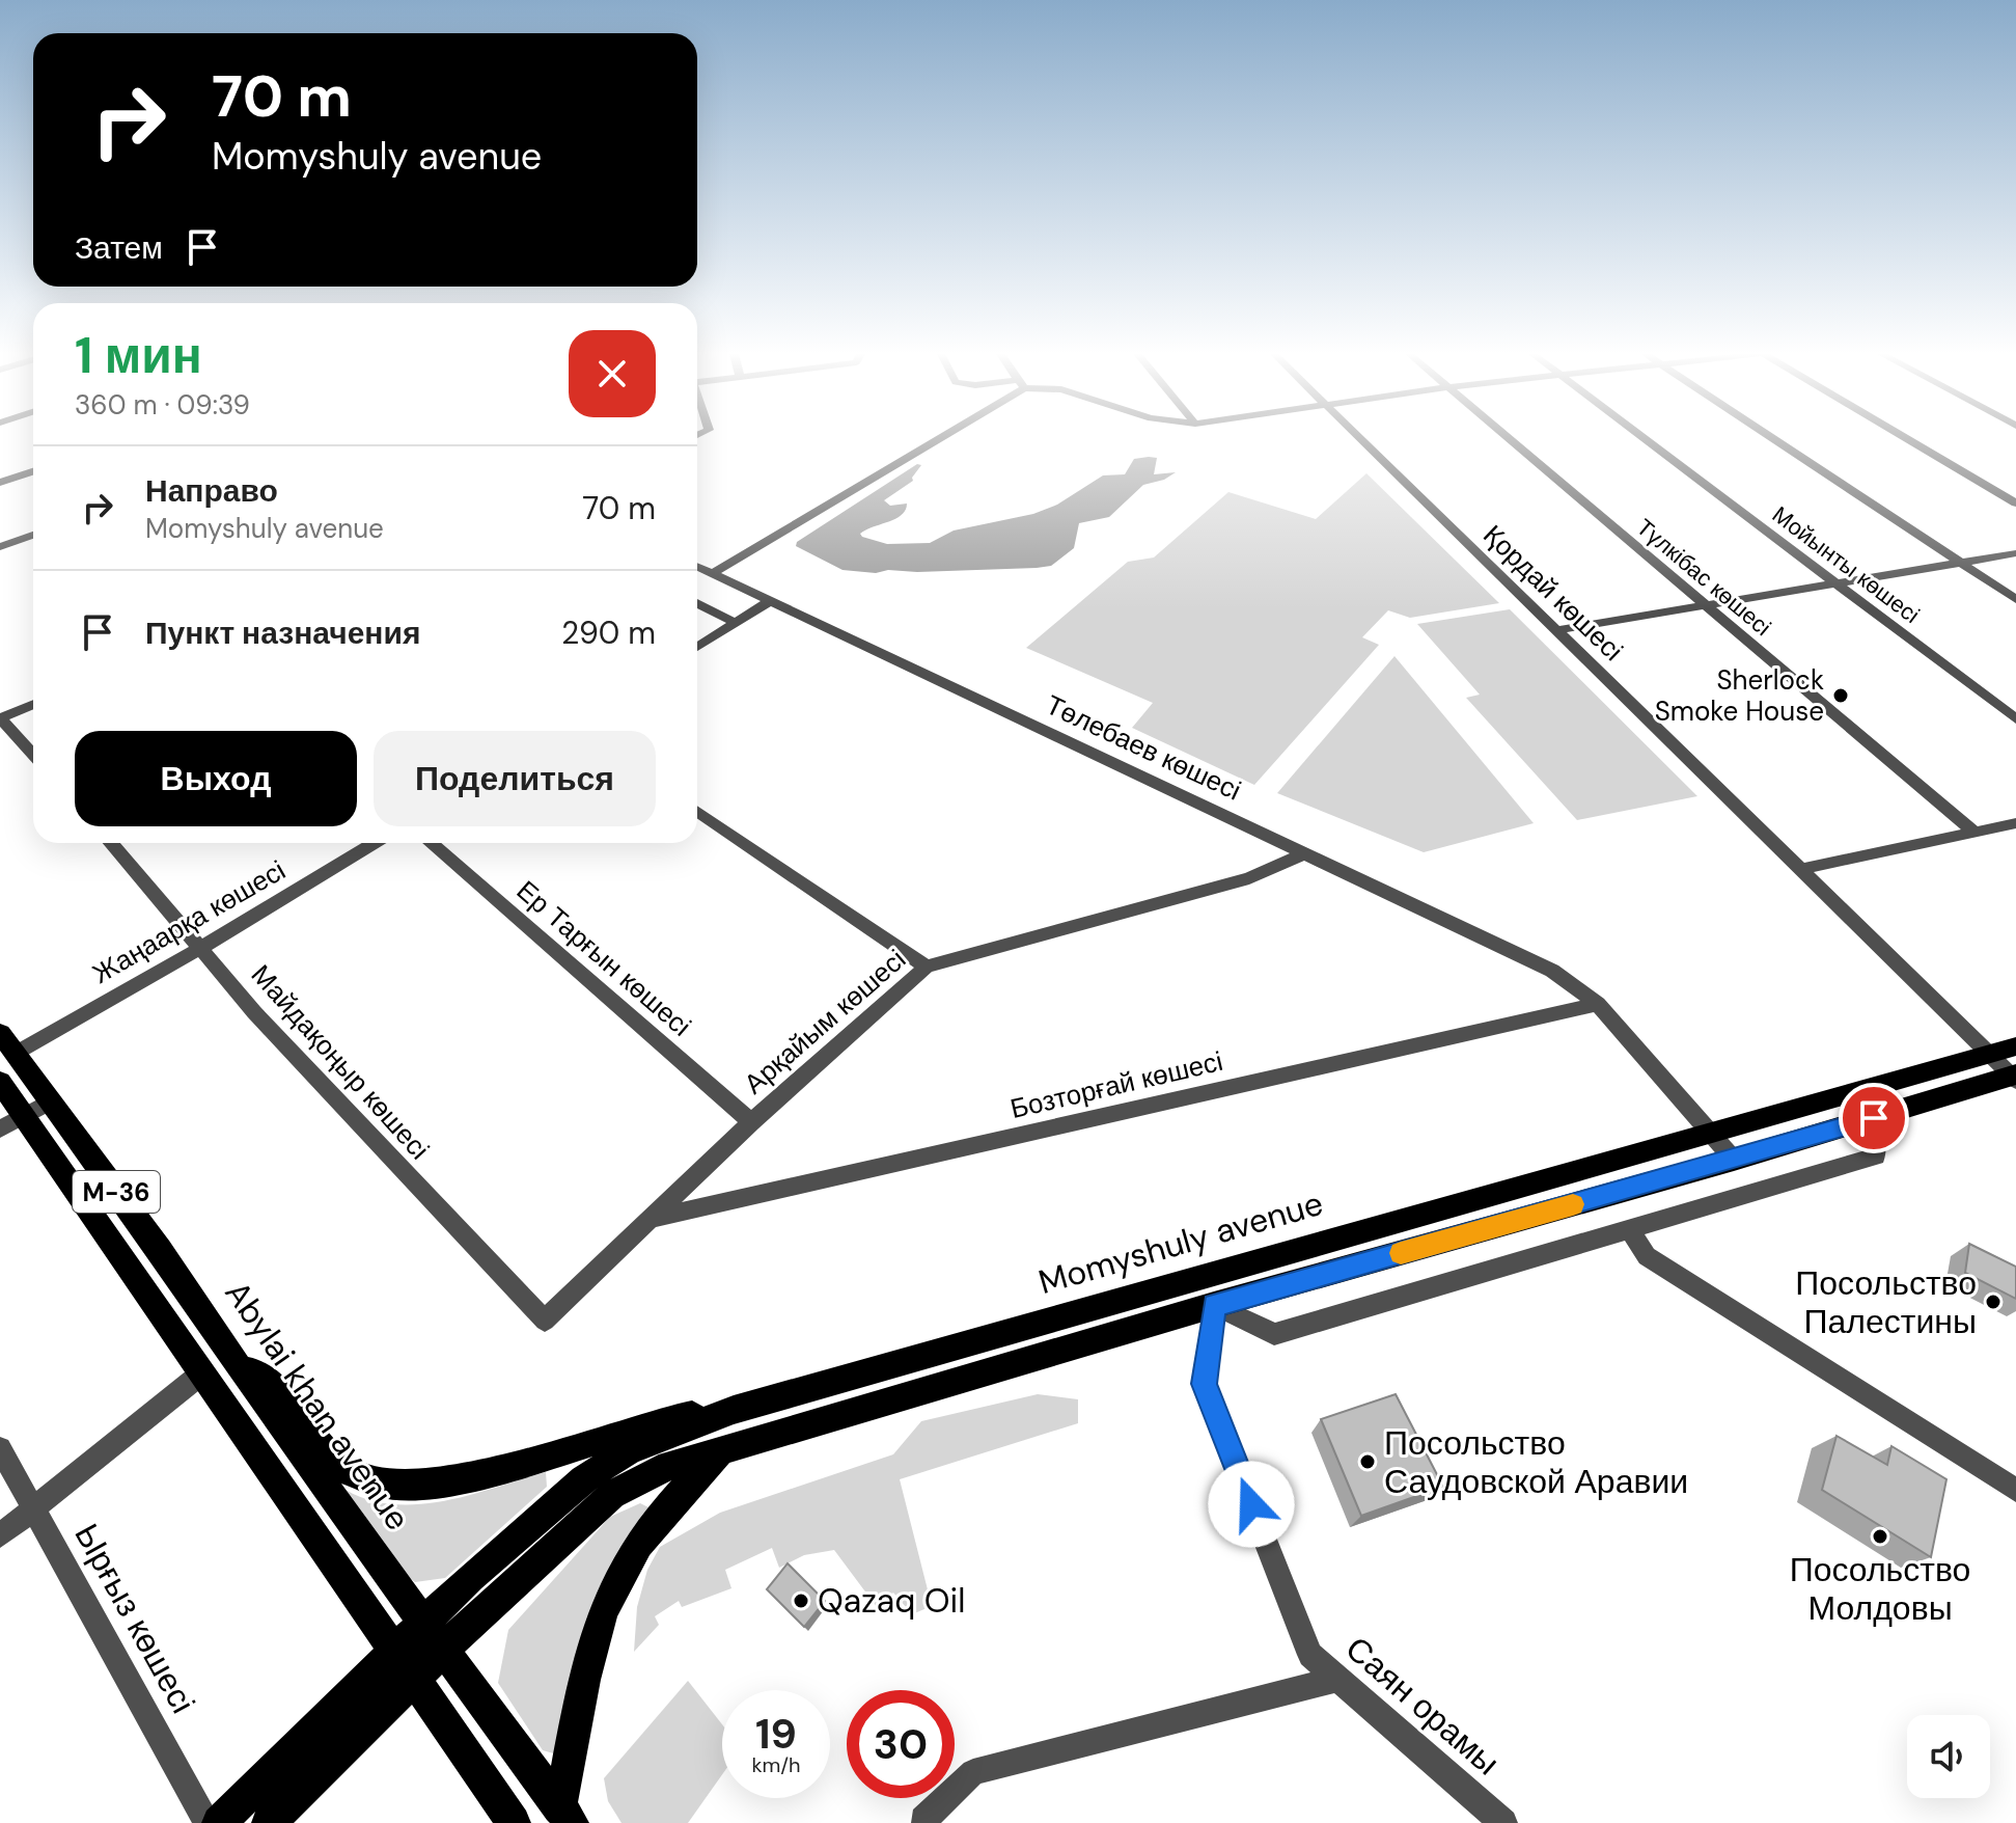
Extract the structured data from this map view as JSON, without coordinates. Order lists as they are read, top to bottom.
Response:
{
  "streets": {
    "main road": ["M-36", "Momyshuly avenue", "Abylai khan avenue"],
    "street": [
      "Мойынты көшесі",
      "Түлкібас көшесі",
      "Қордай көшесі",
      "Төлебаев көшесі",
      "Жаңаарқа көшесі",
      "Ер Тарғын көшесі",
      "Арқайым көшесі",
      "Майдақоңыр көшесі",
      "Бозторғай көшесі",
      "Ырғыз көшесі",
      "Саян орамы"
    ]
  },
  "crossings": [
    ["Қордай көшесі", "Momyshuly avenue"],
    ["Төлебаев көшесі", "Арқайым көшесі"],
    ["Төлебаев көшесі", "Бозторғай көшесі"],
    ["Төлебаев көшесі", "Momyshuly avenue"],
    ["Жаңаарқа көшесі", "Майдақоңыр көшесі"],
    ["Жаңаарқа көшесі", "Abylai khan avenue"],
    ["Ер Тарғын көшесі", "Арқайым көшесі"],
    ["Арқайым көшесі", "Майдақоңыр көшесі"],
    ["Арқайым көшесі", "Бозторғай көшесі"],
    ["Momyshuly avenue", "Abylai khan avenue"]
  ],
  "places": [
    "Sherlock Smoke House",
    "Посольство Палестины",
    "Посольство Саудовской Аравии",
    "Посольство Молдовы",
    "Qazaq Oil"
  ],
  "page": {
    "turn": ["70 m", "Momyshuly avenue"],
    "then": "Затем",
    "heading": ["1 мин", "360 m · 09:39"],
    "list": [
      {
        "name": "Направо",
        "note": "Momyshuly avenue",
        "value": "70 m"
      },
      {
        "name": "Пункт назначения",
        "value": "290 m"
      }
    ],
    "buttons": ["Выход", "Поделиться"],
    "speed": "19 km/h",
    "limit": "30"
  }
}
